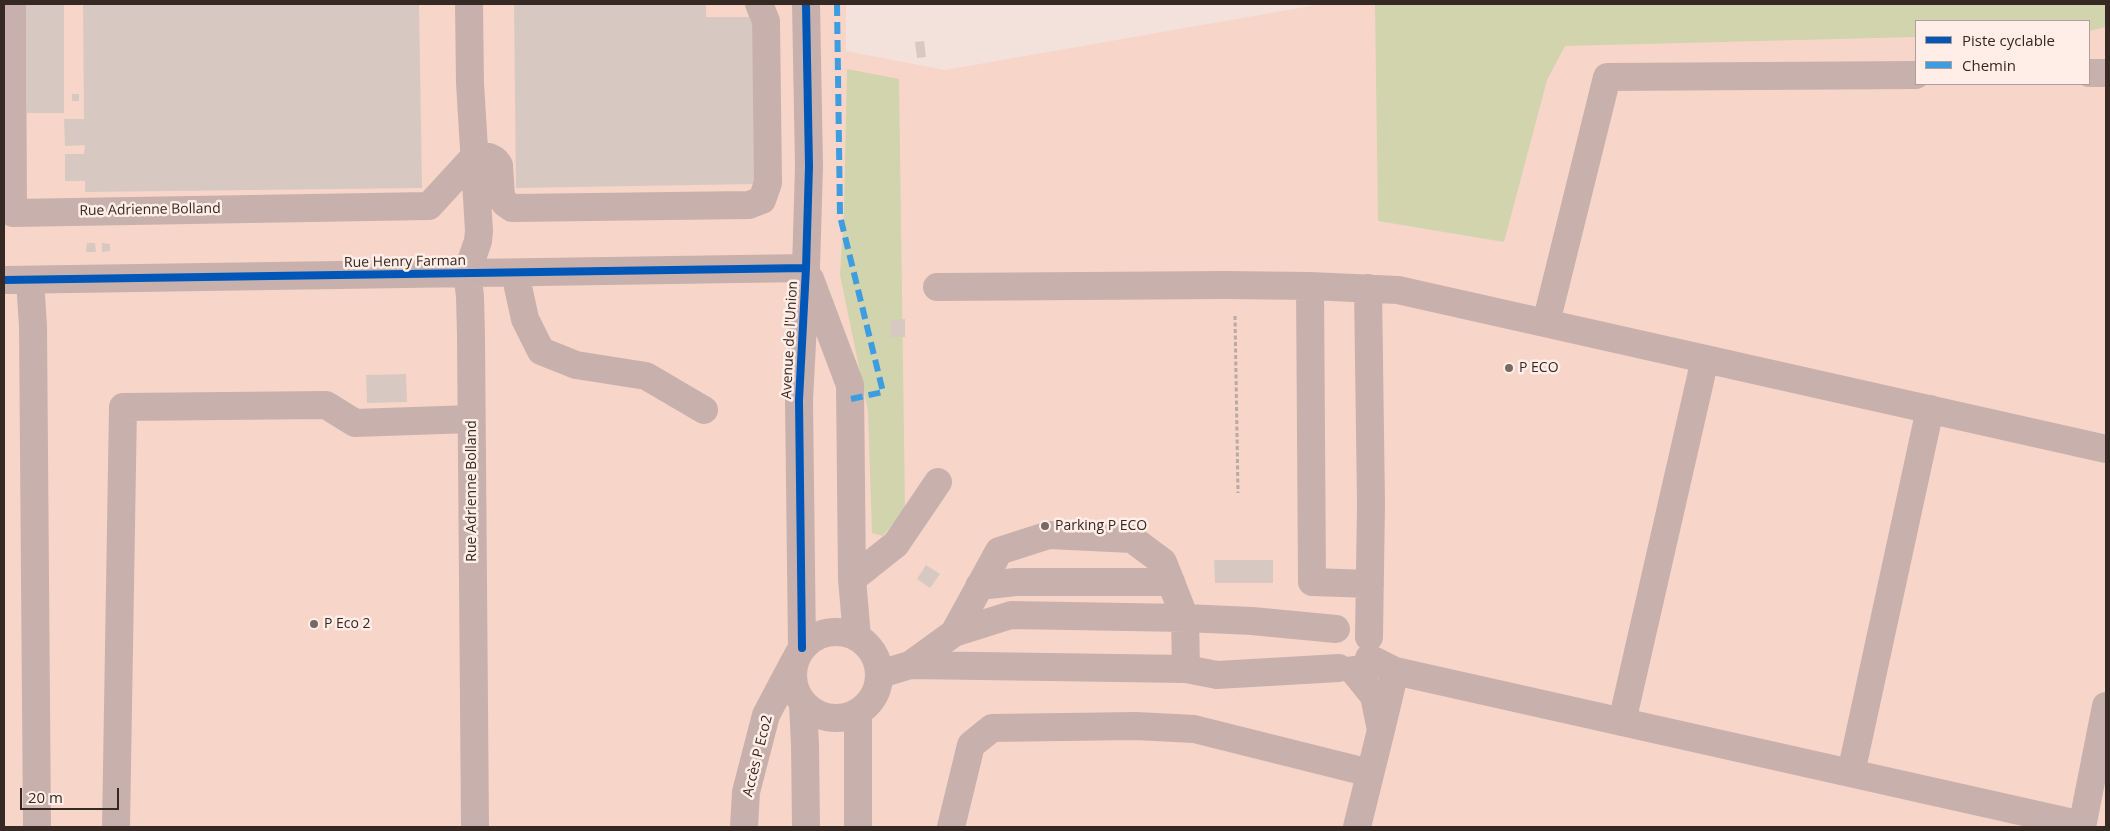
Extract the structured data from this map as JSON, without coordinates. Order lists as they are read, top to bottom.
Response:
{
  "streets": {
    "street": [
      "Rue Adrienne Bolland",
      "Rue Henry Farman",
      "Avenue de l'Union",
      "Accès P Eco2"
    ]
  },
  "crossings": [
    ["Rue Adrienne Bolland", "Rue Henry Farman"],
    ["Rue Henry Farman", "Avenue de l'Union"],
    ["Avenue de l'Union", "Accès P Eco2"]
  ],
  "places": ["P ECO", "Parking P ECO", "P Eco 2"],
  "legend": ["Piste cyclable", "Chemin"],
  "scale_bar": "20 m"
}
